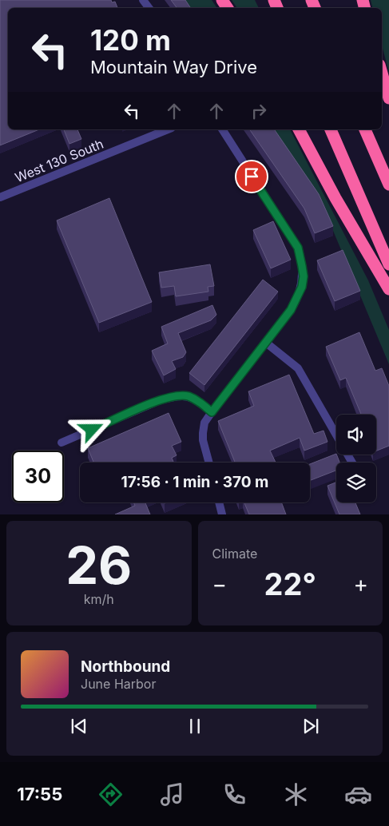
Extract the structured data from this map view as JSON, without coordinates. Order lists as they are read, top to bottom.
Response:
{
  "streets": {
    "street": ["West 130 South"]
  },
  "page": {
    "turn": ["120 m", "Mountain Way Drive"],
    "limit": "30",
    "trip": "17:56 · 1 min · 370 m",
    "tile": [
      ["26", "km/h"],
      "Climate"
    ],
    "heat": ["−", "22°", "+"],
    "song": ["Northbound", "June Harbor"],
    "tabs": "17:55"
  }
}
